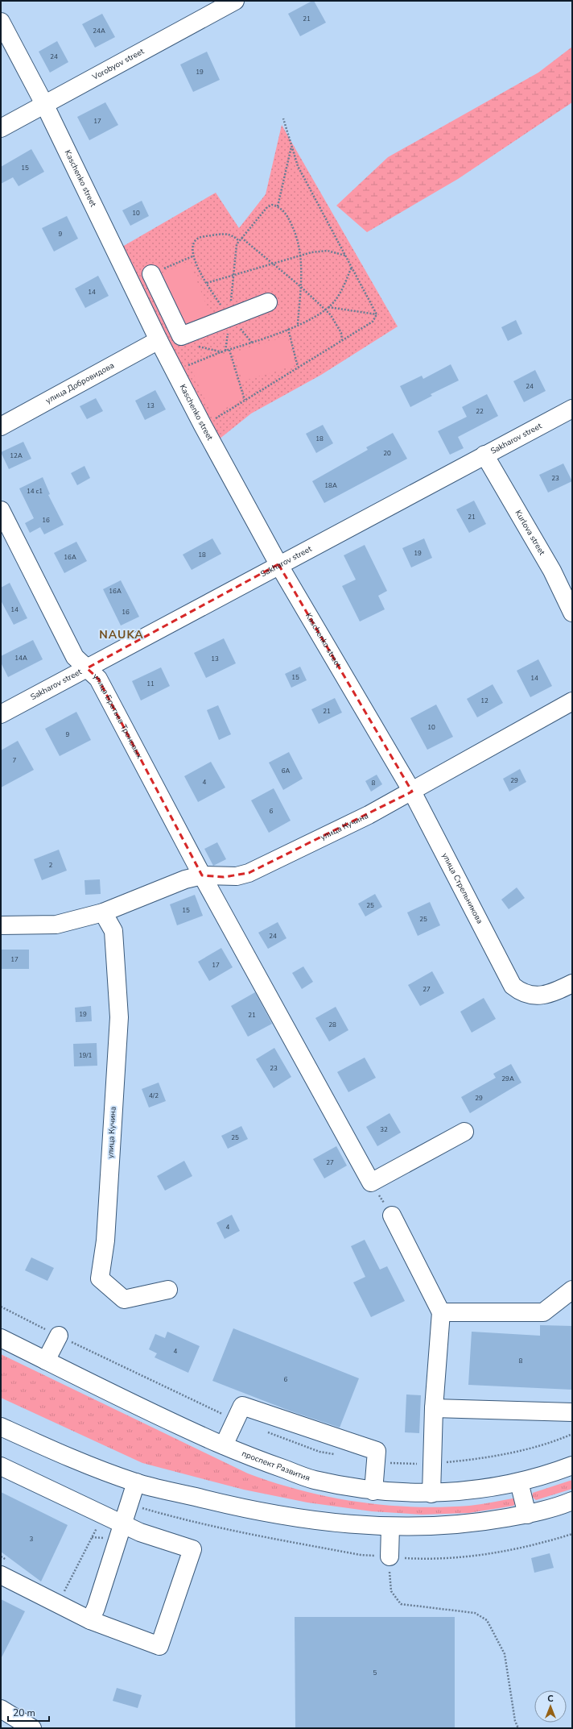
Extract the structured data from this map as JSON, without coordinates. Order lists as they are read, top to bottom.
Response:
{
  "streets": {
    "street": [
      "Vorobyov street",
      "Kaschenko street",
      "улица Добровидова",
      "Sakharov street",
      "Kurlova street",
      "улица Братьев Троновых",
      "улица Кучина",
      "улица Стрельникова",
      "проспект Развития"
    ]
  },
  "crossings": [
    ["Vorobyov street", "Kaschenko street"],
    ["Kaschenko street", "улица Добровидова"],
    ["Kaschenko street", "Sakharov street"],
    ["Kaschenko street", "улица Кучина"],
    ["Kaschenko street", "улица Стрельникова"],
    ["Sakharov street", "Kurlova street"],
    ["Sakharov street", "улица Братьев Троновых"],
    ["улица Братьев Троновых", "улица Кучина"],
    ["улица Кучина", "улица Стрельникова"]
  ],
  "districts": ["NAUKA"],
  "house_numbers": [
    "21",
    "24А",
    "24",
    "19",
    "17",
    "15",
    "10",
    "9",
    "14",
    "24",
    "13",
    "22",
    "18",
    "20",
    "12А",
    "23",
    "18А",
    "14 с1",
    "21",
    "16",
    "19",
    "18",
    "16А",
    "16А",
    "14",
    "16",
    "14А",
    "13",
    "15",
    "14",
    "11",
    "12",
    "21",
    "10",
    "9",
    "7",
    "6А",
    "29",
    "4",
    "8",
    "6",
    "2",
    "25",
    "15",
    "25",
    "24",
    "17",
    "17",
    "27",
    "19",
    "21",
    "28",
    "19/1",
    "23",
    "29А",
    "4/2",
    "29",
    "32",
    "25",
    "27",
    "4",
    "4",
    "8",
    "6",
    "3",
    "5"
  ],
  "scale_bar": "20 m",
  "north": "top"
}
